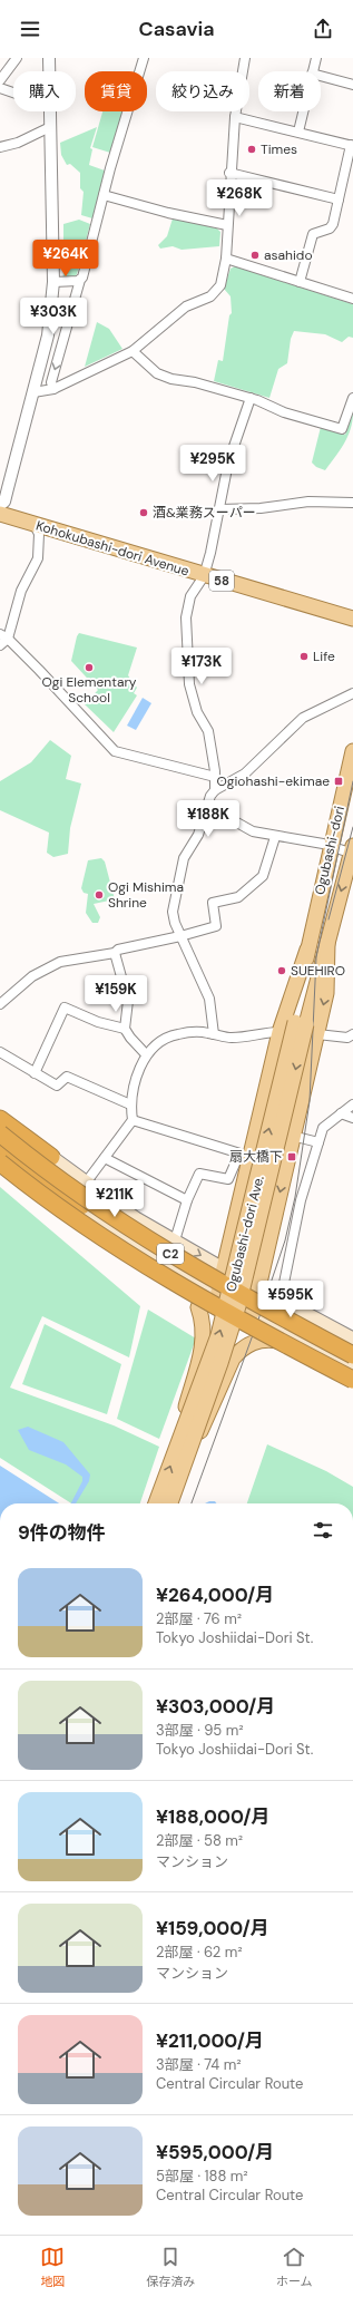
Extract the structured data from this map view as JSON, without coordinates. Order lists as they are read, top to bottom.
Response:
{
  "streets": {
    "highway": ["C2"],
    "main road": [
      "Kohokubashi-dori Avenue",
      "58",
      "Ogubashi-dori",
      "Ogubashi-dori Ave."
    ]
  },
  "crossings": [
    ["Ogubashi-dori", "Ogubashi-dori Ave."]
  ],
  "places": {
    "other": [
      "Times",
      "asahido",
      "酒&業務スーパー",
      "Life",
      "Ogi Elementary School",
      "Ogi Mishima Shrine",
      "SUEHIRO"
    ],
    "transit": ["Ogiohashi-ekimae", "扇大橋下"]
  },
  "page": {
    "header": "Casavia",
    "chip": [
      "購入",
      "賃貸",
      "絞り込み",
      "新着"
    ],
    "price": [
      "¥268K",
      "¥264K",
      "¥303K",
      "¥295K",
      "¥173K",
      "¥188K",
      "¥159K",
      "¥211K",
      "¥595K"
    ],
    "heading": "9件の物件",
    "list": [
      {
        "name": "¥264,000/月",
        "note": "2部屋 · 76 m² · Tokyo Joshiidai-Dori St."
      },
      {
        "name": "¥303,000/月",
        "note": "3部屋 · 95 m² · Tokyo Joshiidai-Dori St."
      },
      {
        "name": "¥188,000/月",
        "note": "2部屋 · 58 m² · マンション"
      },
      {
        "name": "¥159,000/月",
        "note": "2部屋 · 62 m² · マンション"
      },
      {
        "name": "¥211,000/月",
        "note": "3部屋 · 74 m² · Central Circular Route"
      },
      {
        "name": "¥595,000/月",
        "note": "5部屋 · 188 m² · Central Circular Route"
      }
    ],
    "tabs": ["地図", "保存済み", "ホーム"]
  }
}
